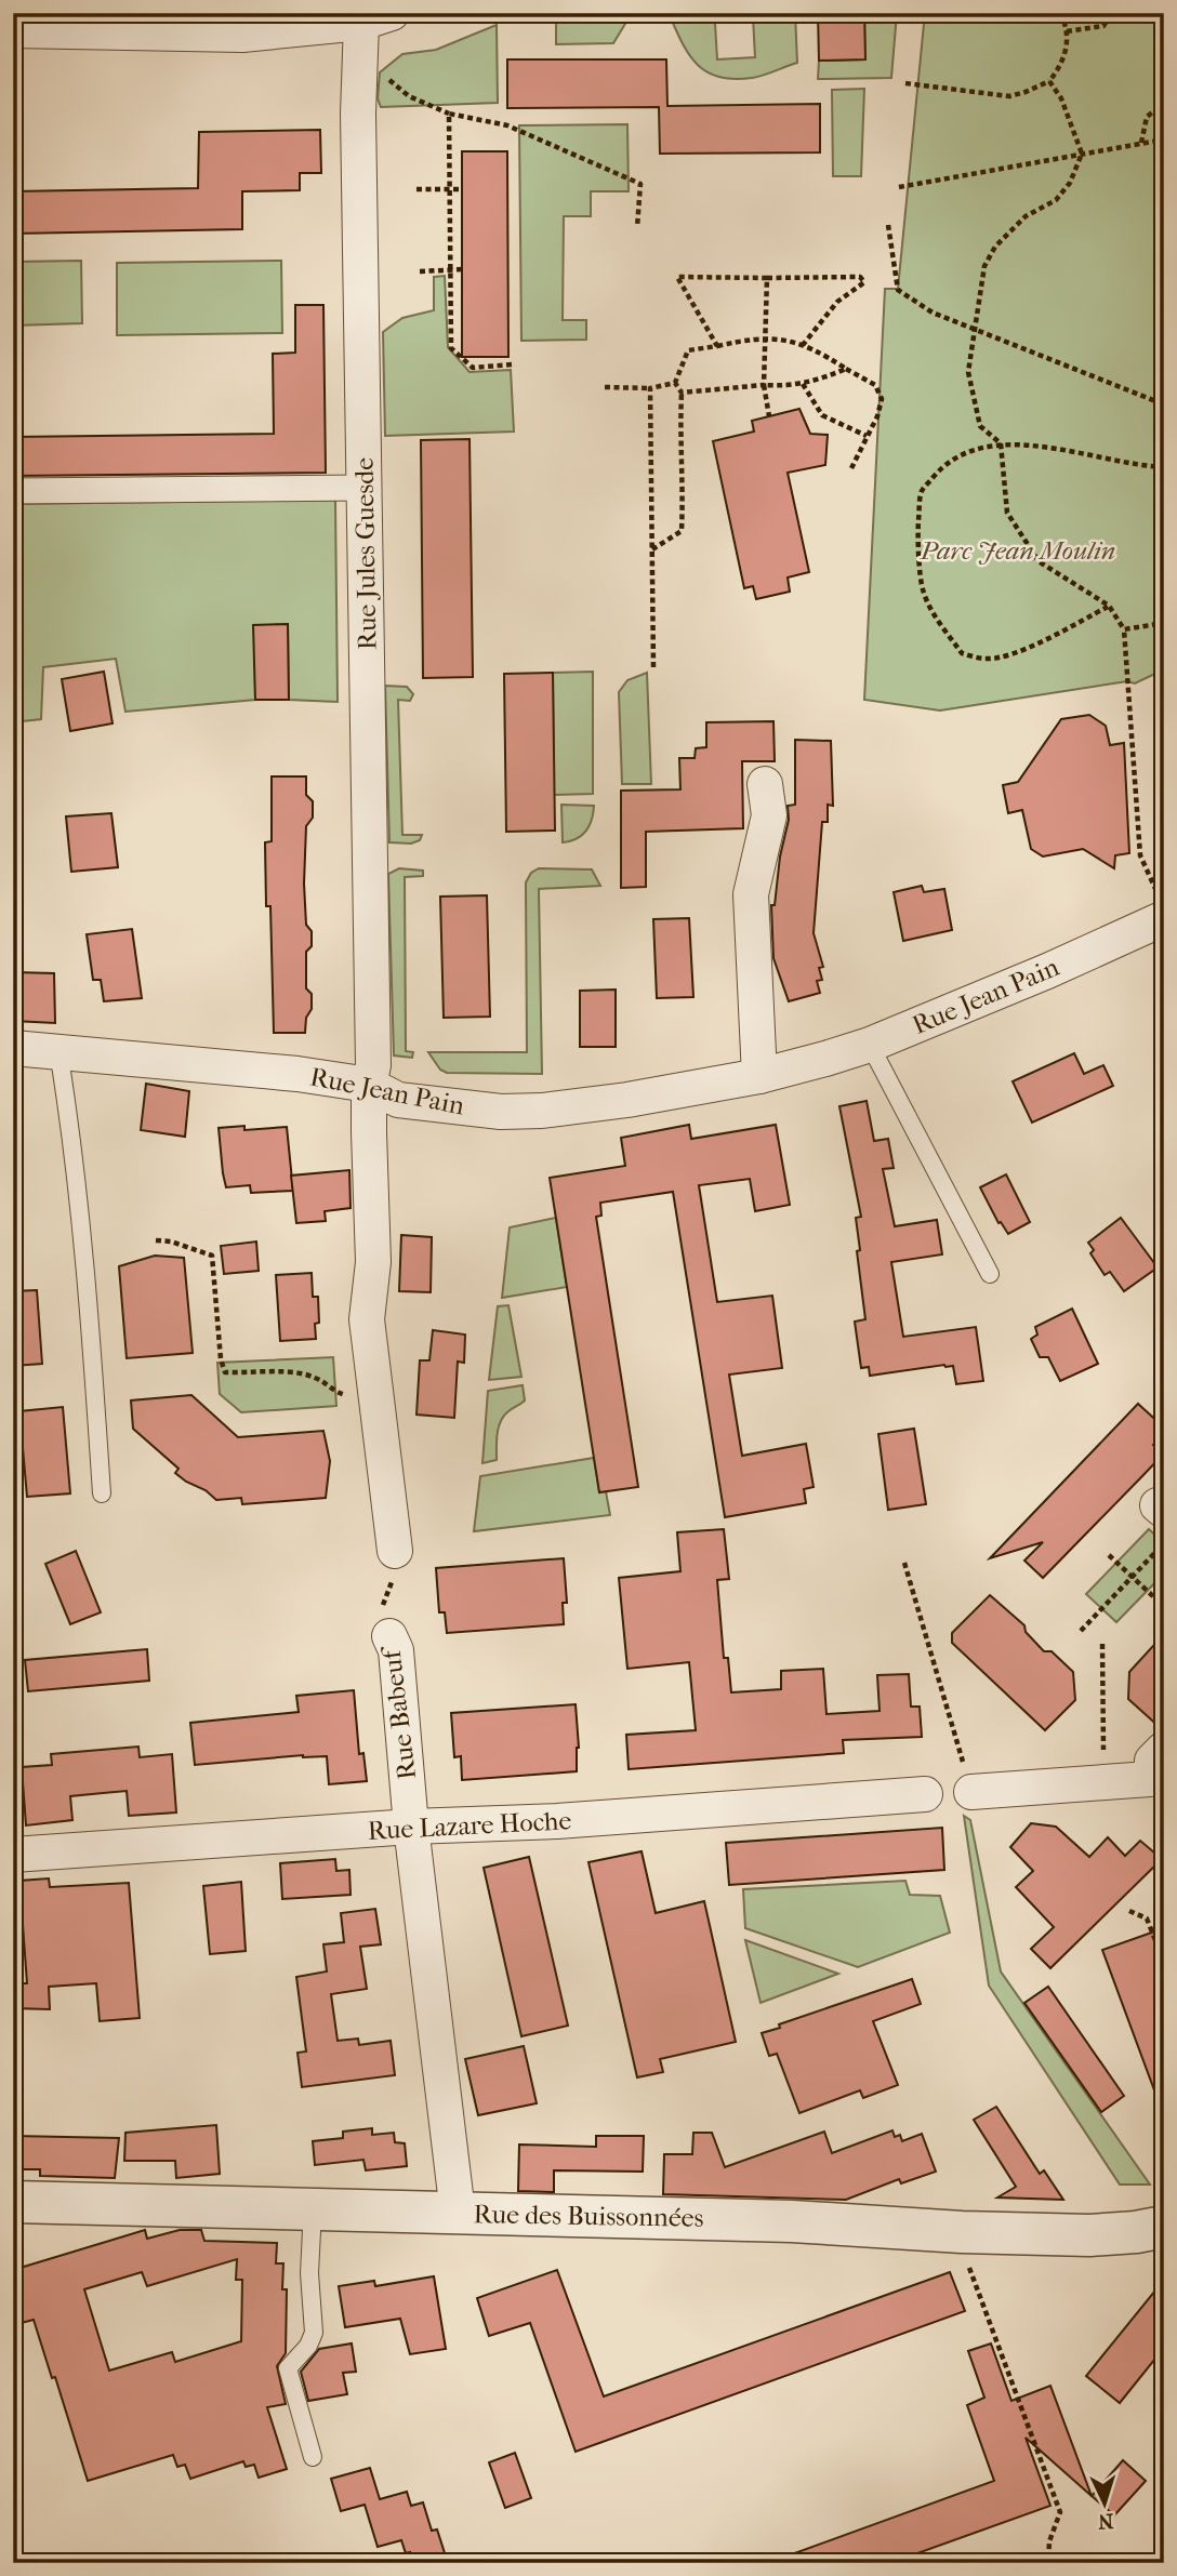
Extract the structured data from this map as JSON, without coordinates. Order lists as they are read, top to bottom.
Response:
{
  "streets": {
    "street": [
      "Rue Jules Guesde",
      "Rue Jean Pain",
      "Rue Babeuf",
      "Rue Lazare Hoche",
      "Rue des Buissonnées"
    ]
  },
  "crossings": [
    ["Rue Jules Guesde", "Rue Jean Pain"],
    ["Rue Babeuf", "Rue Lazare Hoche"],
    ["Rue Babeuf", "Rue des Buissonnées"]
  ],
  "parks": ["Parc Jean Moulin"],
  "north": "bottom"
}
